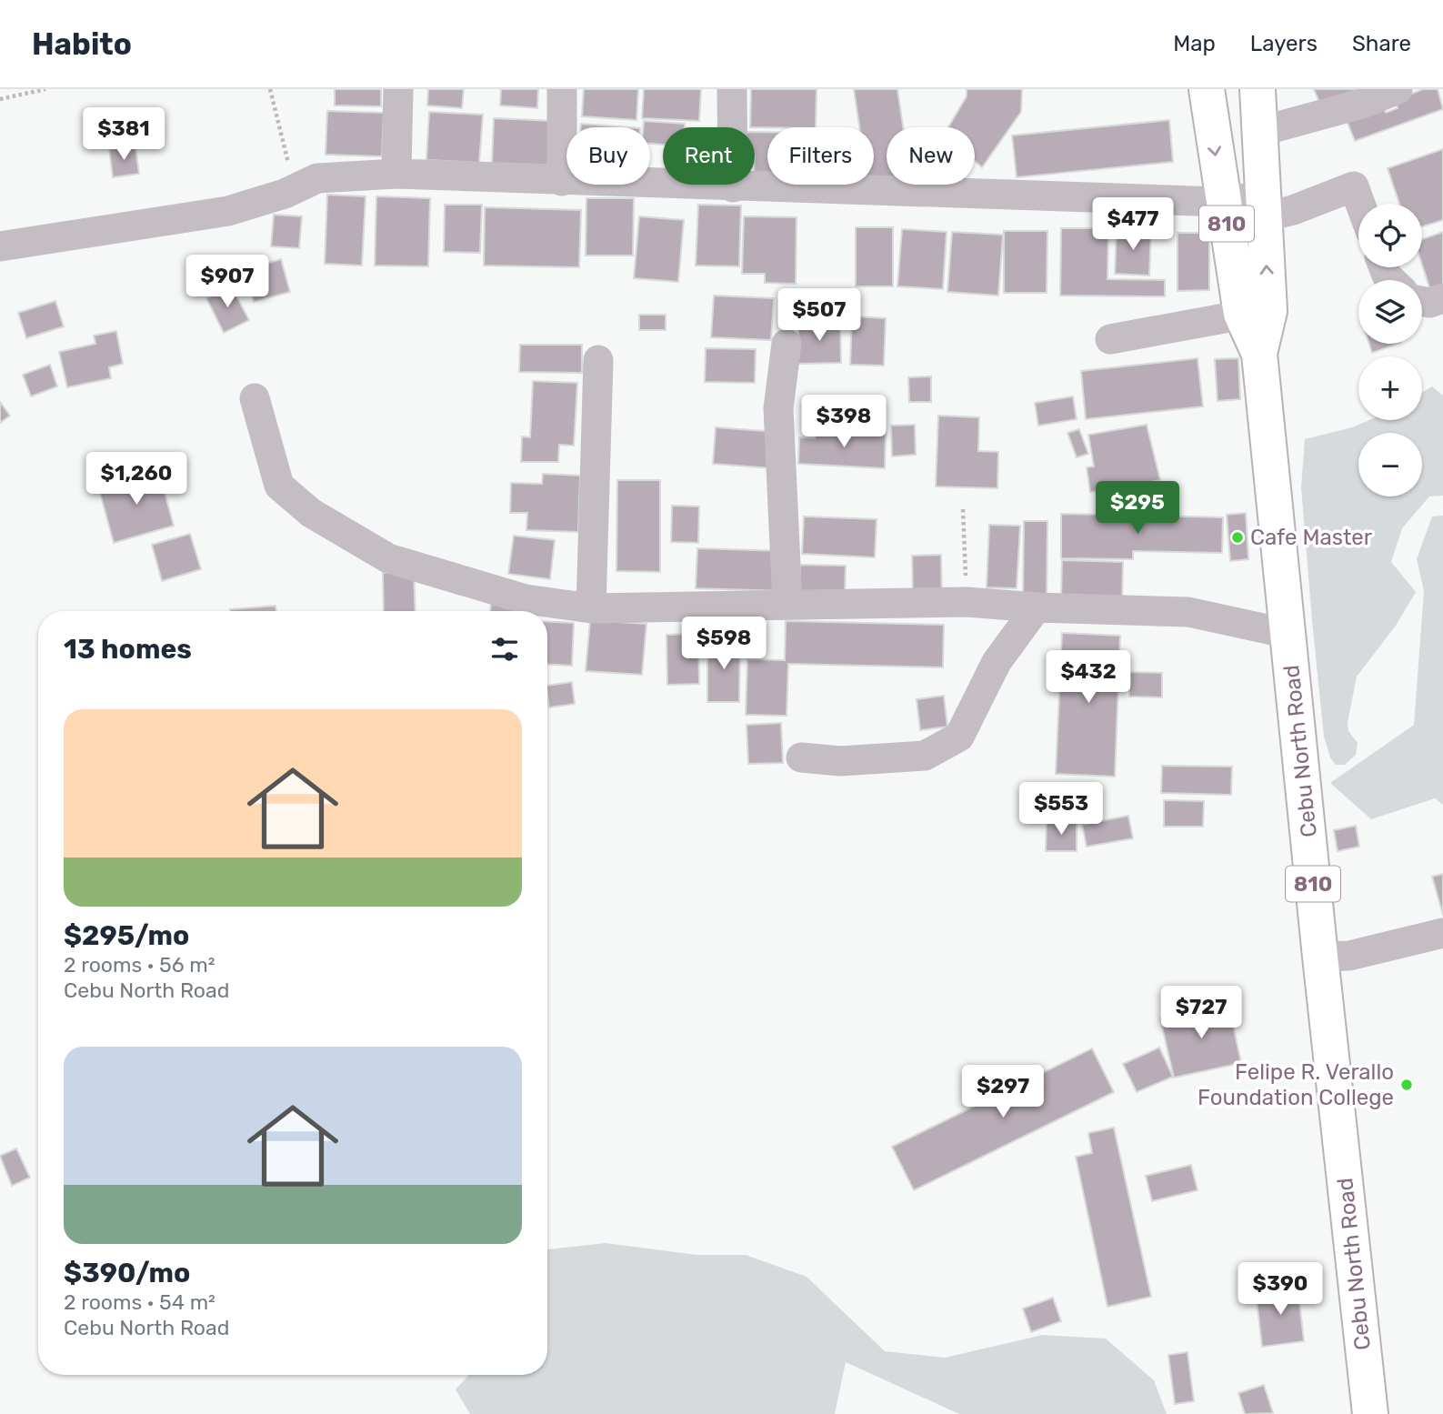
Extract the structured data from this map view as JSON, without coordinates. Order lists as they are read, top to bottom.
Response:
{
  "streets": {
    "highway": ["810", "Cebu North Road"]
  },
  "places": ["Cafe Master", "Felipe R. Verallo Foundation College"],
  "page": {
    "header": "Habito",
    "nav": ["Map", "Layers", "Share"],
    "price": [
      "$381",
      "$477",
      "$907",
      "$507",
      "$398",
      "$1,260",
      "$295",
      "$598",
      "$432",
      "$553",
      "$727",
      "$297",
      "$390"
    ],
    "chip": [
      "Buy",
      "Rent",
      "Filters",
      "New"
    ],
    "map_buttons": ["+", "−"],
    "heading": "13 homes",
    "list": [
      {
        "name": "$295/mo",
        "note": "2 rooms · 56 m² · Cebu North Road"
      },
      {
        "name": "$390/mo",
        "note": "2 rooms · 54 m² · Cebu North Road"
      }
    ]
  }
}
